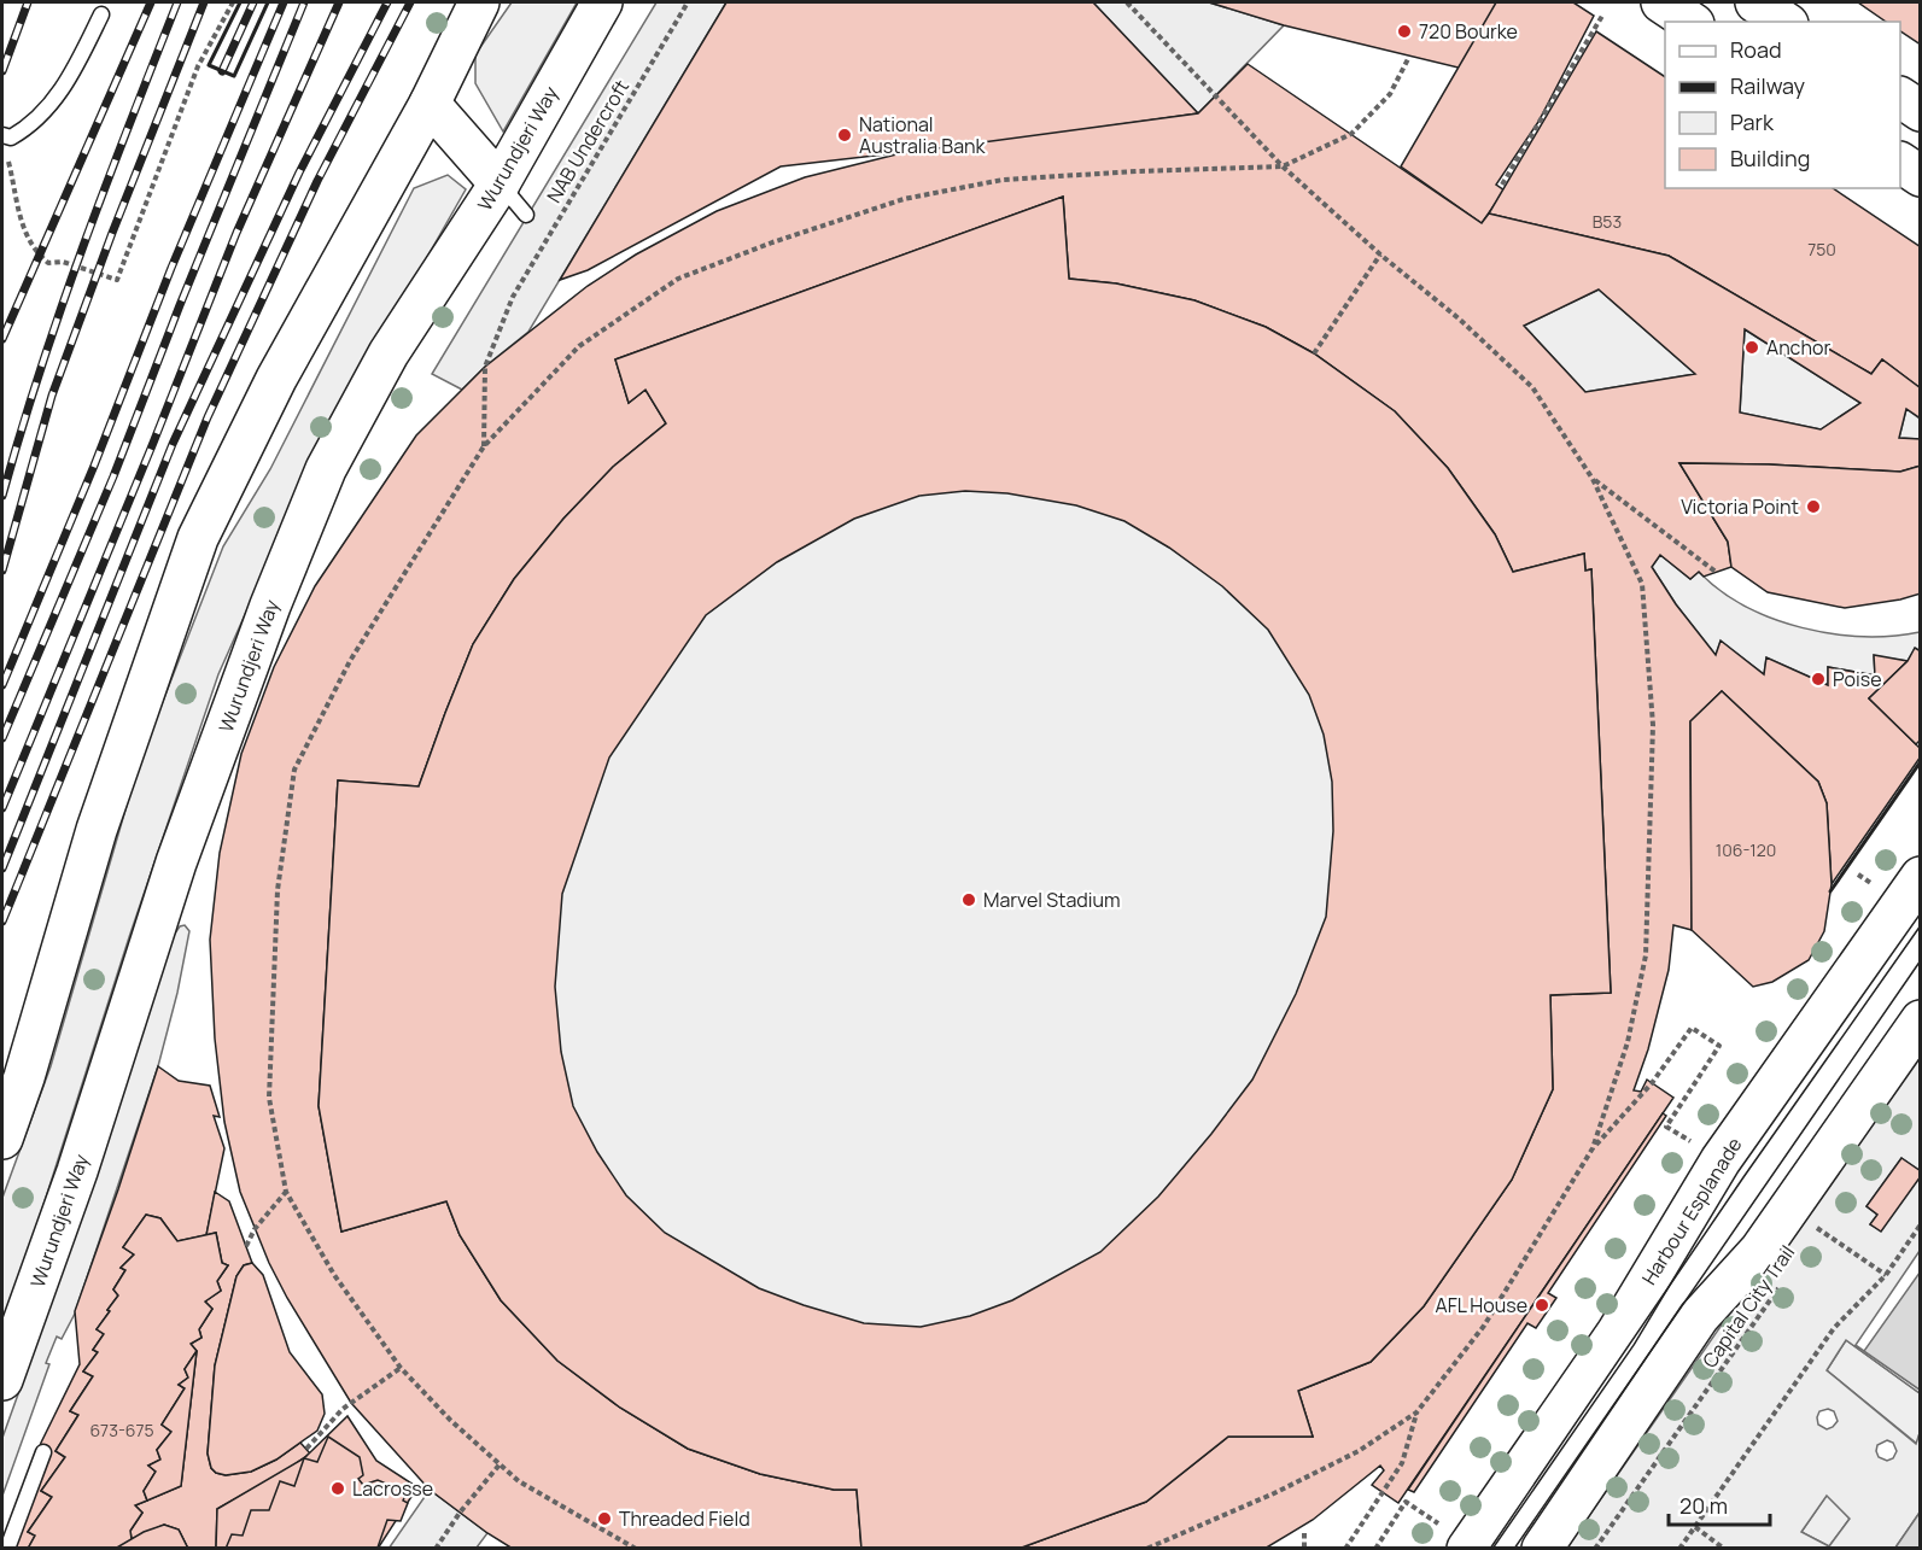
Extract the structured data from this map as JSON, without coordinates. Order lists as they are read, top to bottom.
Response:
{
  "streets": {
    "main road": ["Wurundjeri Way", "Harbour Esplanade"],
    "path": ["NAB Undercroft", "Capital City Trail"]
  },
  "places": [
    "720 Bourke",
    "National Australia Bank",
    "Anchor",
    "Victoria Point",
    "Poise",
    "Marvel Stadium",
    "AFL House",
    "Lacrosse",
    "Threaded Field"
  ],
  "house_numbers": [
    "B53",
    "750",
    "106-120",
    "673-675"
  ],
  "legend": [
    "Road",
    "Railway",
    "Park",
    "Building"
  ],
  "scale_bar": "20 m"
}
